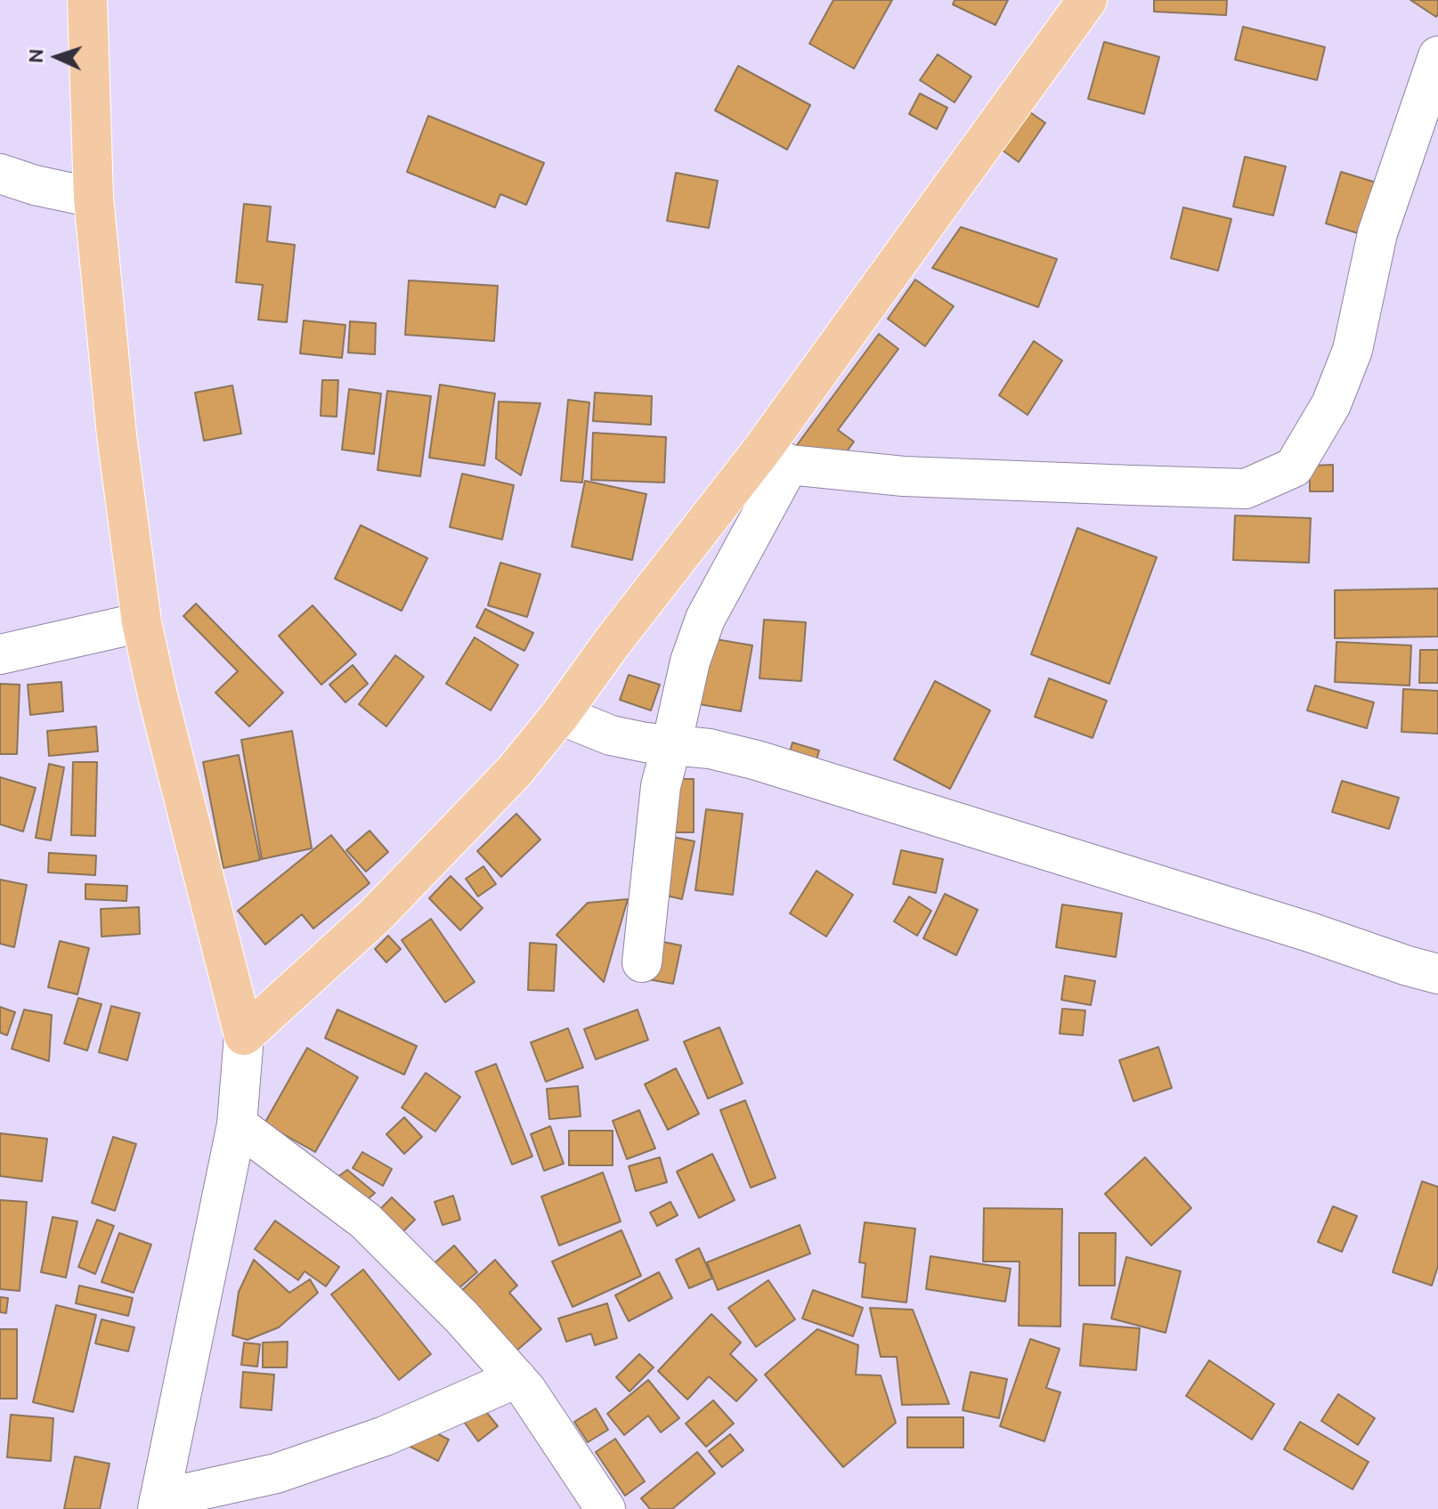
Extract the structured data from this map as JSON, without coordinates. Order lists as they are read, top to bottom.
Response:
{
  "north": "left"
}
